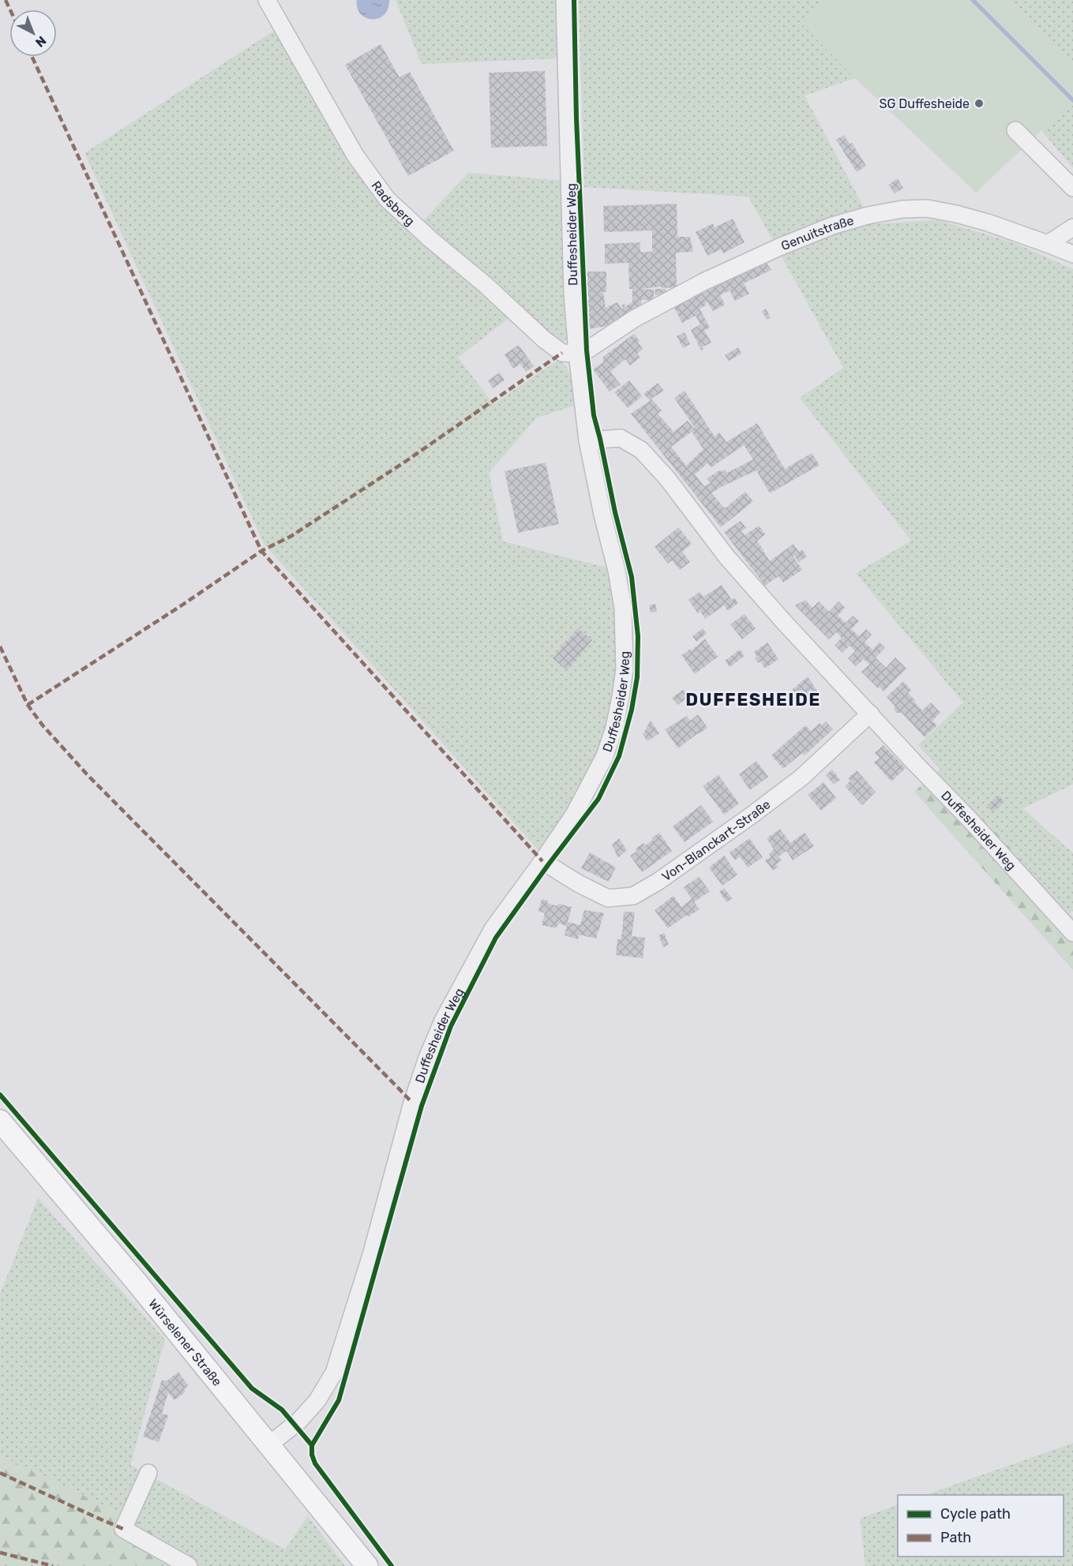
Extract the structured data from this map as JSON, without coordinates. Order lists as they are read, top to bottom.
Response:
{
  "streets": {
    "main road": ["Würselener Straße"],
    "street": [
      "Radsberg",
      "Genuitstraße",
      "Duffesheider Weg",
      "Von-Blanckart-Straße"
    ]
  },
  "crossings": [
    ["Radsberg", "Genuitstraße"],
    ["Radsberg", "Duffesheider Weg"],
    ["Genuitstraße", "Duffesheider Weg"],
    ["Duffesheider Weg", "Von-Blanckart-Straße"],
    ["Duffesheider Weg", "Würselener Straße"]
  ],
  "districts": ["DUFFESHEIDE"],
  "places": ["SG Duffesheide"],
  "legend": ["Cycle path", "Path"],
  "north": "bottom right"
}
